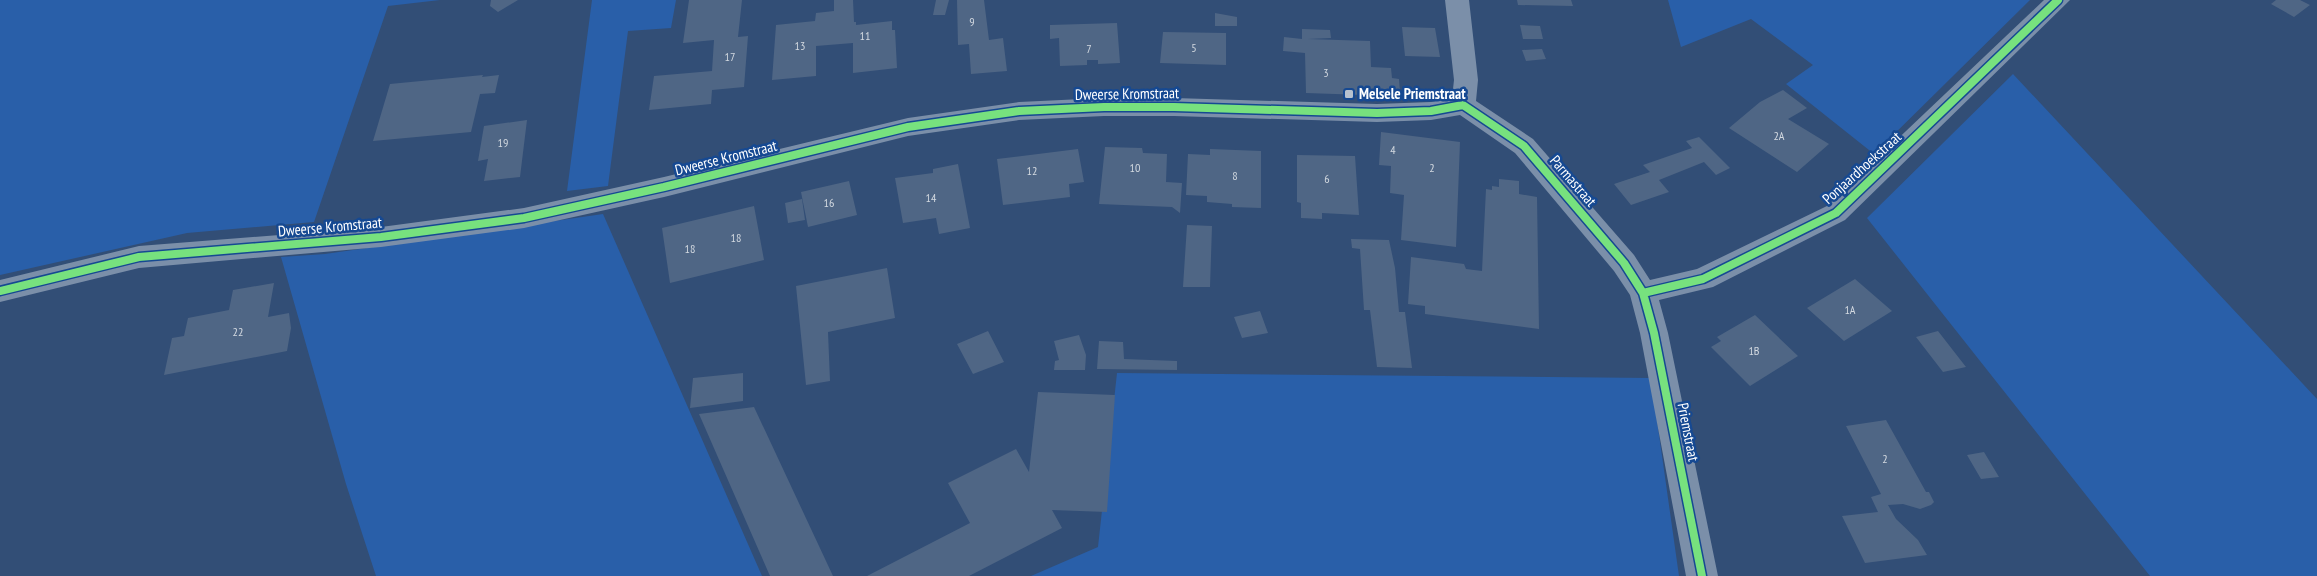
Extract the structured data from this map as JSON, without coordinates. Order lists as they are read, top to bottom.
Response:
{
  "streets": {
    "street": [
      "Dweerse Kromstraat",
      "Ponjaardhoekstraat",
      "Parmastraat",
      "Priemstraat"
    ]
  },
  "crossings": [
    ["Dweerse Kromstraat", "Parmastraat"],
    ["Ponjaardhoekstraat", "Parmastraat"],
    ["Ponjaardhoekstraat", "Priemstraat"],
    ["Parmastraat", "Priemstraat"]
  ],
  "places": {
    "transit": ["Melsele Priemstraat"]
  },
  "house_numbers": [
    "9",
    "11",
    "13",
    "5",
    "7",
    "17",
    "3",
    "2A",
    "19",
    "4",
    "10",
    "2",
    "12",
    "8",
    "6",
    "14",
    "16",
    "18",
    "18",
    "1A",
    "22",
    "1B",
    "2"
  ]
}
